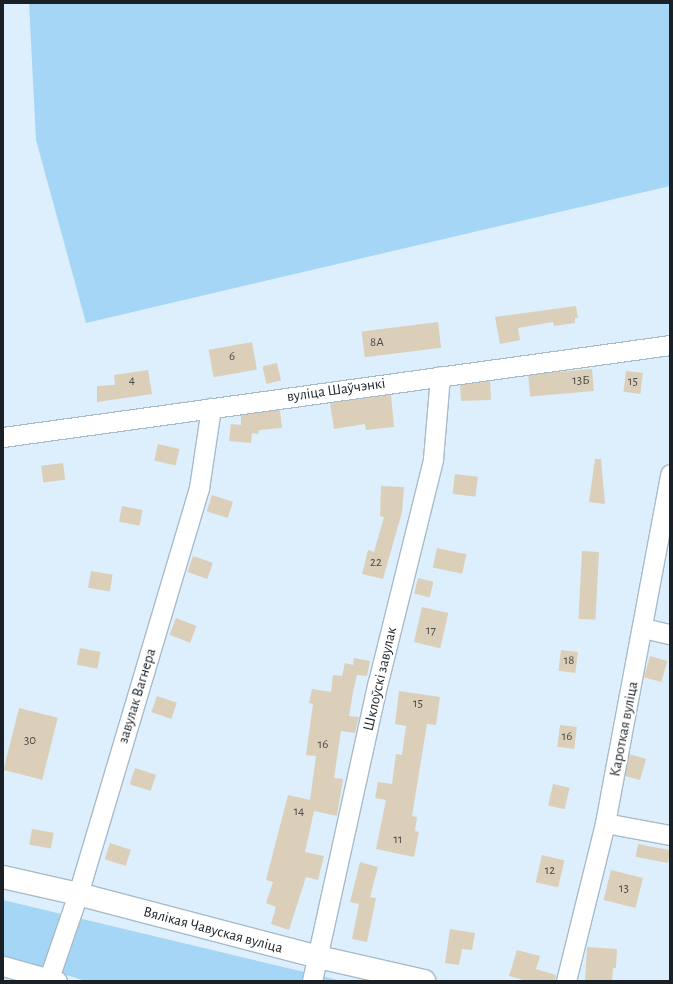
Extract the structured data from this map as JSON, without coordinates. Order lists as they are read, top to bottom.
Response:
{
  "streets": {
    "main road": ["Вялікая Чавуская вуліца"],
    "street": [
      "вуліца Шаўчэнкі",
      "Шклоўскі завулак",
      "завулак Вагнера",
      "Кароткая вуліца"
    ]
  },
  "crossings": [
    ["вуліца Шаўчэнкі", "Шклоўскі завулак"],
    ["вуліца Шаўчэнкі", "завулак Вагнера"],
    ["Шклоўскі завулак", "Вялікая Чавуская вуліца"],
    ["завулак Вагнера", "Вялікая Чавуская вуліца"]
  ],
  "house_numbers": [
    "8А",
    "6",
    "4",
    "13Б",
    "15",
    "22",
    "17",
    "18",
    "15",
    "16",
    "30",
    "16",
    "14",
    "11",
    "12",
    "13"
  ]
}
